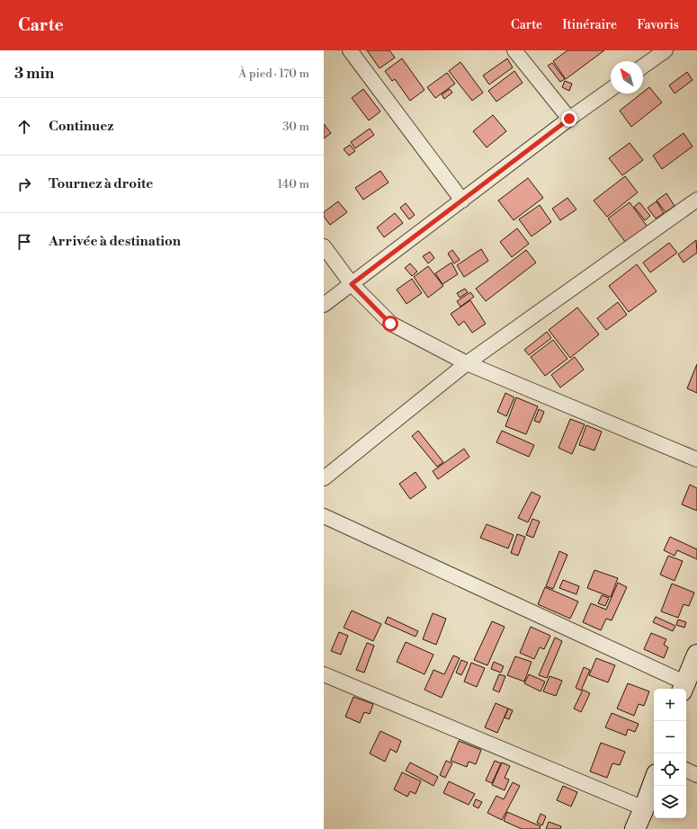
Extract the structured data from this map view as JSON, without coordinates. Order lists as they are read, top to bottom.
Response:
{
  "north": "top left",
  "page": {
    "header": "Carte",
    "nav": ["Carte", "Itinéraire", "Favoris"],
    "heading": ["3 min", "À pied · 170 m"],
    "list": [
      ["Continuez", "30 m"],
      ["Tournez à droite", "140 m"],
      "Arrivée à destination"
    ],
    "map_buttons": ["+", "−"]
  }
}
